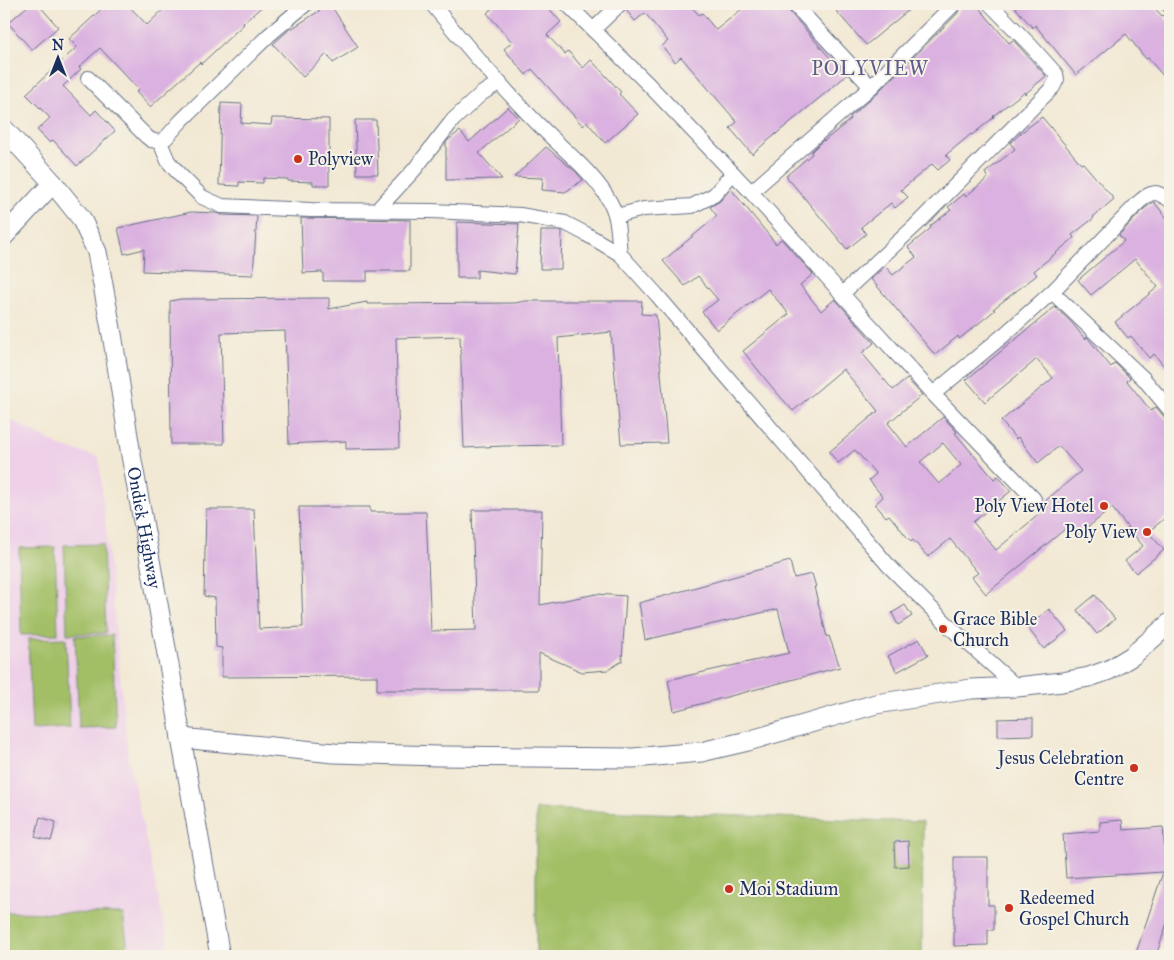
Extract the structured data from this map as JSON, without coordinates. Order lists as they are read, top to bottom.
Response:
{
  "streets": {
    "street": ["Ondiek Highway"]
  },
  "districts": ["POLYVIEW"],
  "places": [
    "Polyview",
    "Poly View Hotel",
    "Poly View",
    "Grace Bible Church",
    "Jesus Celebration Centre",
    "Moi Stadium",
    "Redeemed Gospel Church"
  ],
  "north": "top"
}
